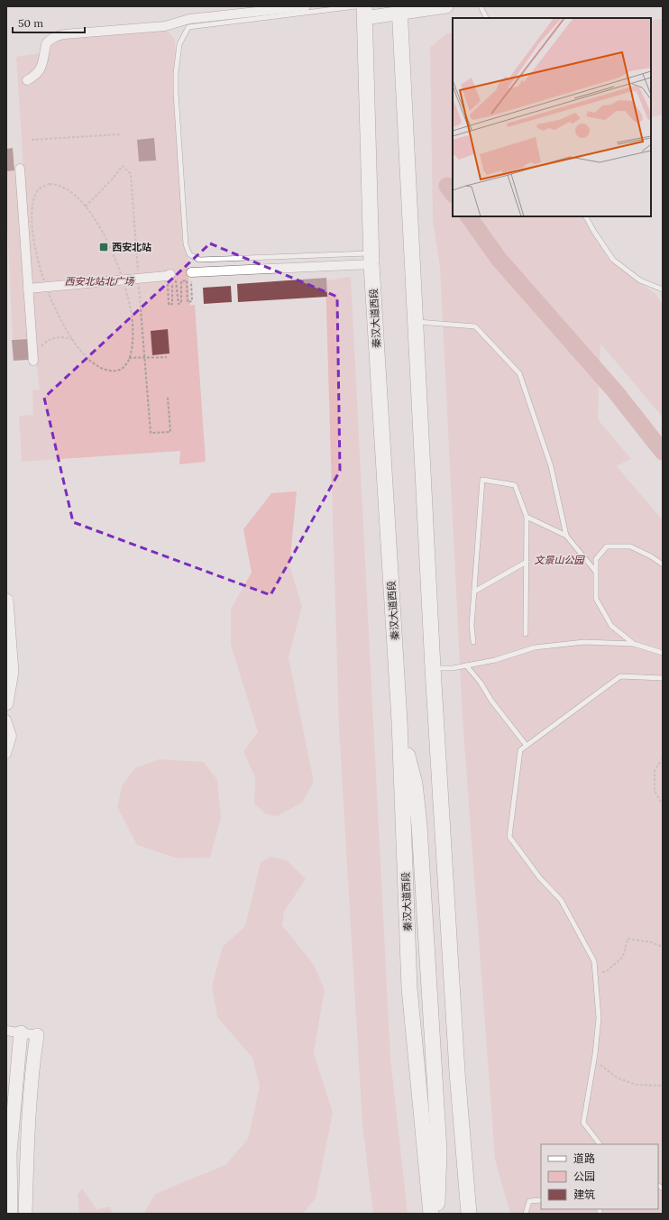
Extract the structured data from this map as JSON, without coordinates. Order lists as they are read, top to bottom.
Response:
{
  "streets": {
    "main road": ["秦汉大道西段"]
  },
  "parks": ["西安北站北广场", "文景山公园"],
  "places": {
    "transit": ["西安北站"]
  },
  "legend": ["道路", "公园", "建筑"],
  "scale_bar": "50 m"
}
